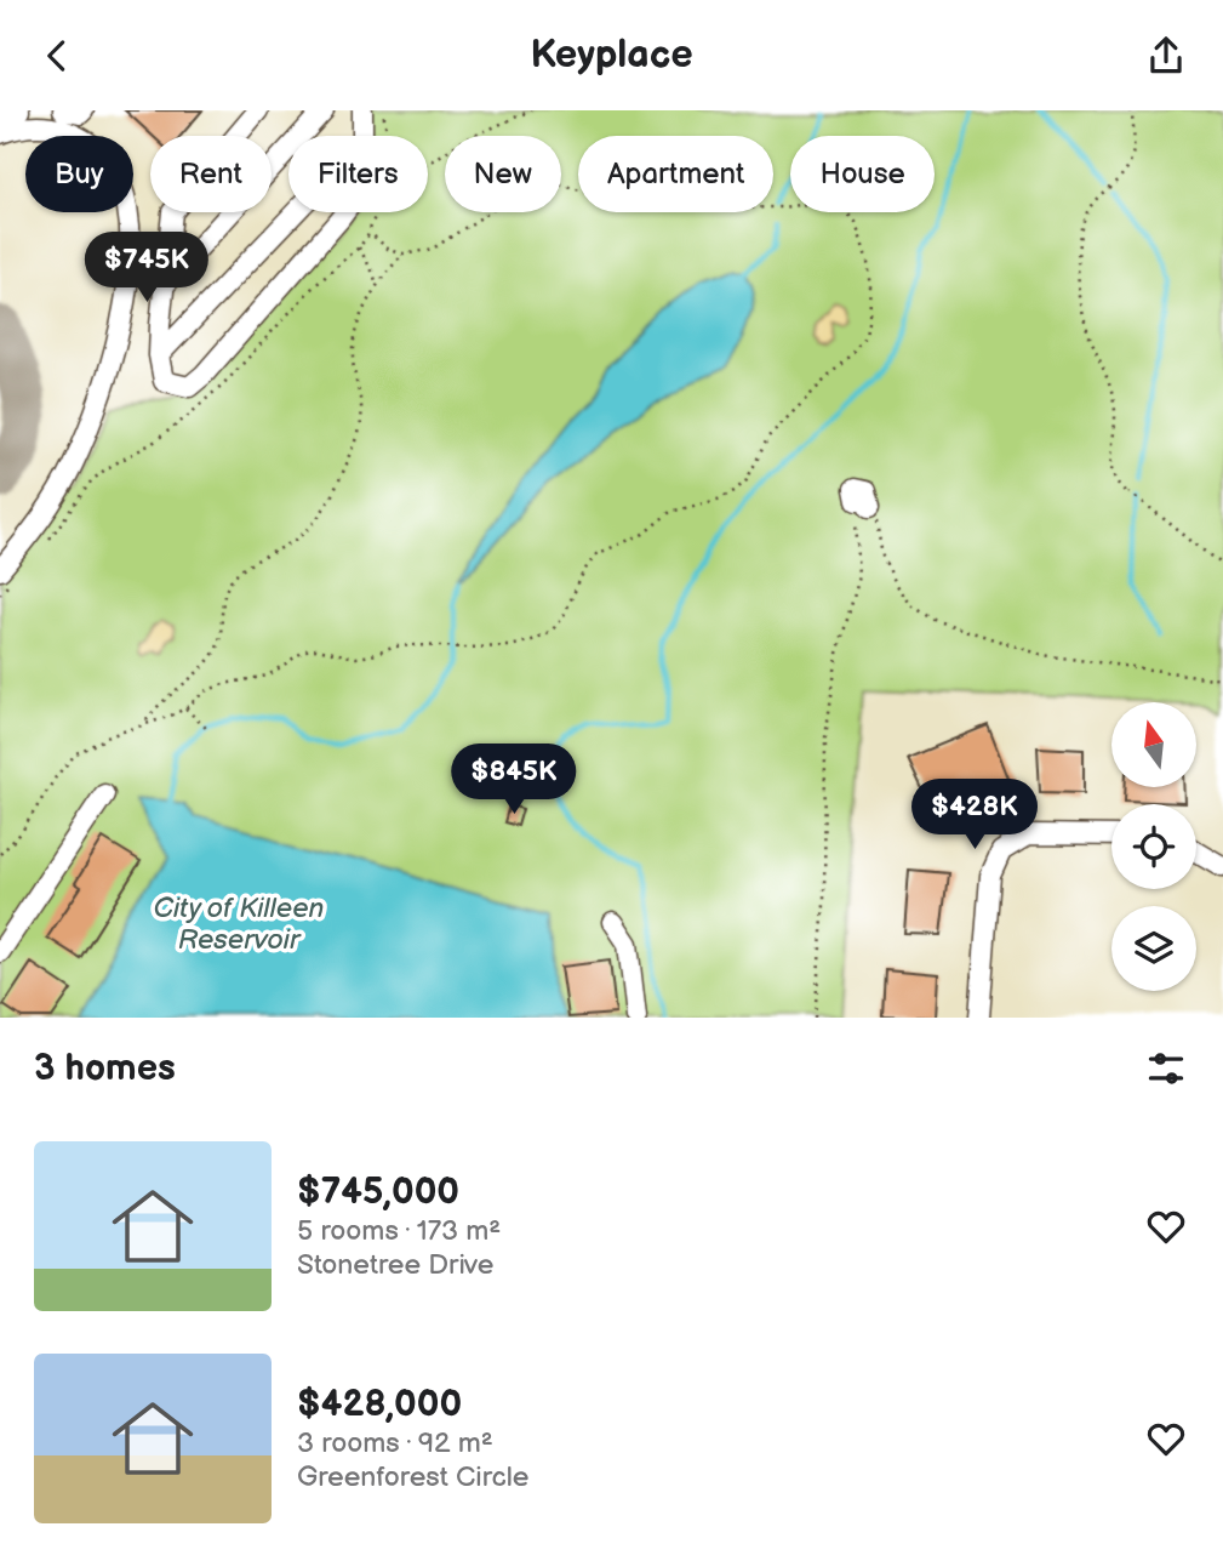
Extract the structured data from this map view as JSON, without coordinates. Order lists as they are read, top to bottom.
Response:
{
  "water": ["City of Killeen Reservoir"],
  "north": "top",
  "page": {
    "header": "Keyplace",
    "chip": [
      "Buy",
      "Rent",
      "Filters",
      "New",
      "Apartment",
      "House"
    ],
    "price": ["$745K", "$845K", "$428K"],
    "heading": "3 homes",
    "list": [
      {
        "name": "$745,000",
        "note": "5 rooms · 173 m² · Stonetree Drive"
      },
      {
        "name": "$428,000",
        "note": "3 rooms · 92 m² · Greenforest Circle"
      }
    ]
  }
}
